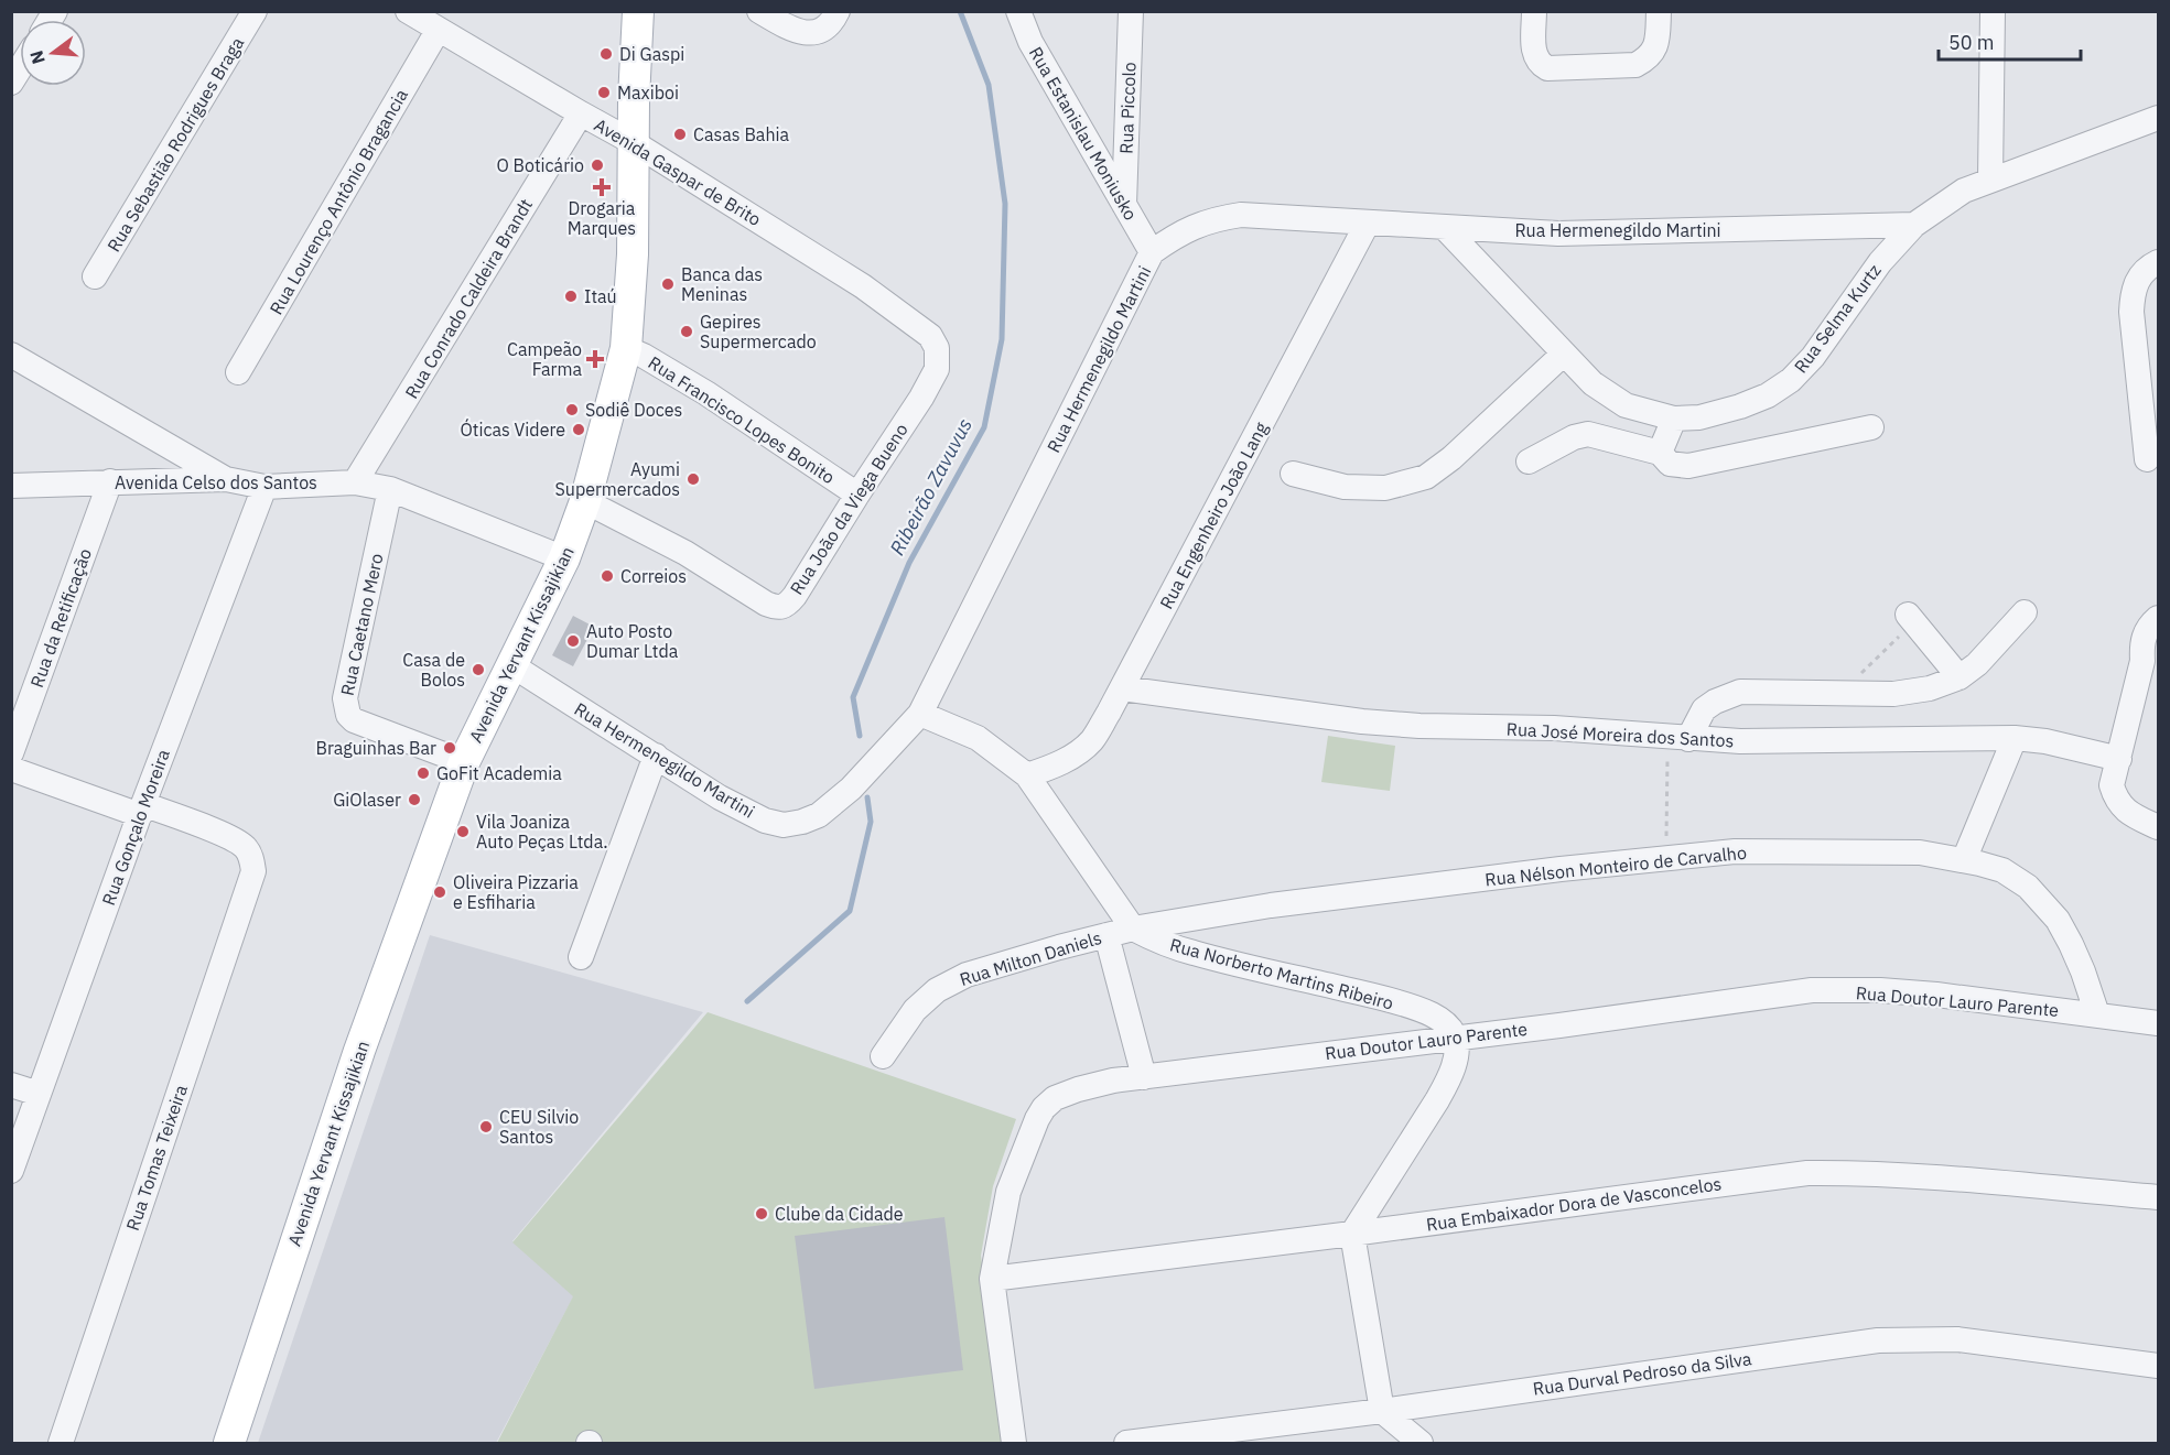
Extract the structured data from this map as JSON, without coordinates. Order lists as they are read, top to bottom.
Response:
{
  "streets": {
    "main road": ["Avenida Yervant Kissajikian"],
    "street": [
      "Rua Piccolo",
      "Rua Estanislau Moniusko",
      "Rua Sebastião Rodrigues Braga",
      "Avenida Gaspar de Brito",
      "Rua Lourenço Antônio Bragancia",
      "Rua Hermenegildo Martini",
      "Rua Conrado Caldeira Brandt",
      "Rua Selma Kurtz",
      "Rua Francisco Lopes Bonito",
      "Avenida Celso dos Santos",
      "Rua João da Viega Bueno",
      "Rua Engenheiro João Lang",
      "Rua da Retificação",
      "Rua Caetano Mero",
      "Rua José Moreira dos Santos",
      "Rua Gonçalo Moreira",
      "Rua Nélson Monteiro de Carvalho",
      "Rua Milton Daniels",
      "Rua Norberto Martins Ribeiro",
      "Rua Doutor Lauro Parente",
      "Rua Tomas Teixeira",
      "Rua Embaixador Dora de Vasconcelos",
      "Rua Durval Pedroso da Silva"
    ]
  },
  "crossings": [
    ["Rua Piccolo", "Rua Estanislau Moniusko"],
    ["Rua Estanislau Moniusko", "Rua Hermenegildo Martini"],
    ["Avenida Gaspar de Brito", "Rua Lourenço Antônio Bragancia"],
    ["Avenida Gaspar de Brito", "Rua Conrado Caldeira Brandt"],
    ["Avenida Gaspar de Brito", "Rua João da Viega Bueno"],
    ["Avenida Gaspar de Brito", "Avenida Yervant Kissajikian"],
    ["Rua Hermenegildo Martini", "Rua Selma Kurtz"],
    ["Rua Hermenegildo Martini", "Rua Engenheiro João Lang"],
    ["Rua Hermenegildo Martini", "Avenida Yervant Kissajikian"],
    ["Rua Hermenegildo Martini", "Rua Norberto Martins Ribeiro"],
    ["Rua Conrado Caldeira Brandt", "Avenida Celso dos Santos"],
    ["Rua Francisco Lopes Bonito", "Rua João da Viega Bueno"],
    ["Rua Francisco Lopes Bonito", "Avenida Yervant Kissajikian"],
    ["Avenida Celso dos Santos", "Rua da Retificação"],
    ["Avenida Celso dos Santos", "Rua Caetano Mero"],
    ["Avenida Celso dos Santos", "Avenida Yervant Kissajikian"],
    ["Avenida Celso dos Santos", "Rua Gonçalo Moreira"],
    ["Rua João da Viega Bueno", "Avenida Yervant Kissajikian"],
    ["Rua Engenheiro João Lang", "Rua José Moreira dos Santos"],
    ["Rua Engenheiro João Lang", "Rua Norberto Martins Ribeiro"],
    ["Rua Caetano Mero", "Avenida Yervant Kissajikian"],
    ["Rua Gonçalo Moreira", "Rua Tomas Teixeira"],
    ["Rua Nélson Monteiro de Carvalho", "Rua Milton Daniels"],
    ["Rua Nélson Monteiro de Carvalho", "Rua Norberto Martins Ribeiro"],
    ["Rua Nélson Monteiro de Carvalho", "Rua Doutor Lauro Parente"],
    ["Rua Milton Daniels", "Rua Norberto Martins Ribeiro"],
    ["Rua Norberto Martins Ribeiro", "Rua Doutor Lauro Parente"],
    ["Rua Doutor Lauro Parente", "Rua Embaixador Dora de Vasconcelos"]
  ],
  "water": ["Ribeirão Zavuvus"],
  "places": {
    "other": [
      "Di Gaspi",
      "Maxiboi",
      "Casas Bahia",
      "O Boticário",
      "Banca das Meninas",
      "Itaú",
      "Gepires Supermercado",
      "Sodiê Doces",
      "Óticas Videre",
      "Ayumi Supermercados",
      "Correios",
      "Auto Posto Dumar Ltda",
      "Casa de Bolos",
      "Braguinhas Bar",
      "GoFit Academia",
      "GiOlaser",
      "Vila Joaniza Auto Peças Ltda.",
      "Oliveira Pizzaria e Esfiharia",
      "CEU Silvio Santos",
      "Clube da Cidade"
    ],
    "health": ["Drogaria Marques", "Campeão Farma"]
  },
  "scale_bar": "50 m",
  "north": "left"
}
